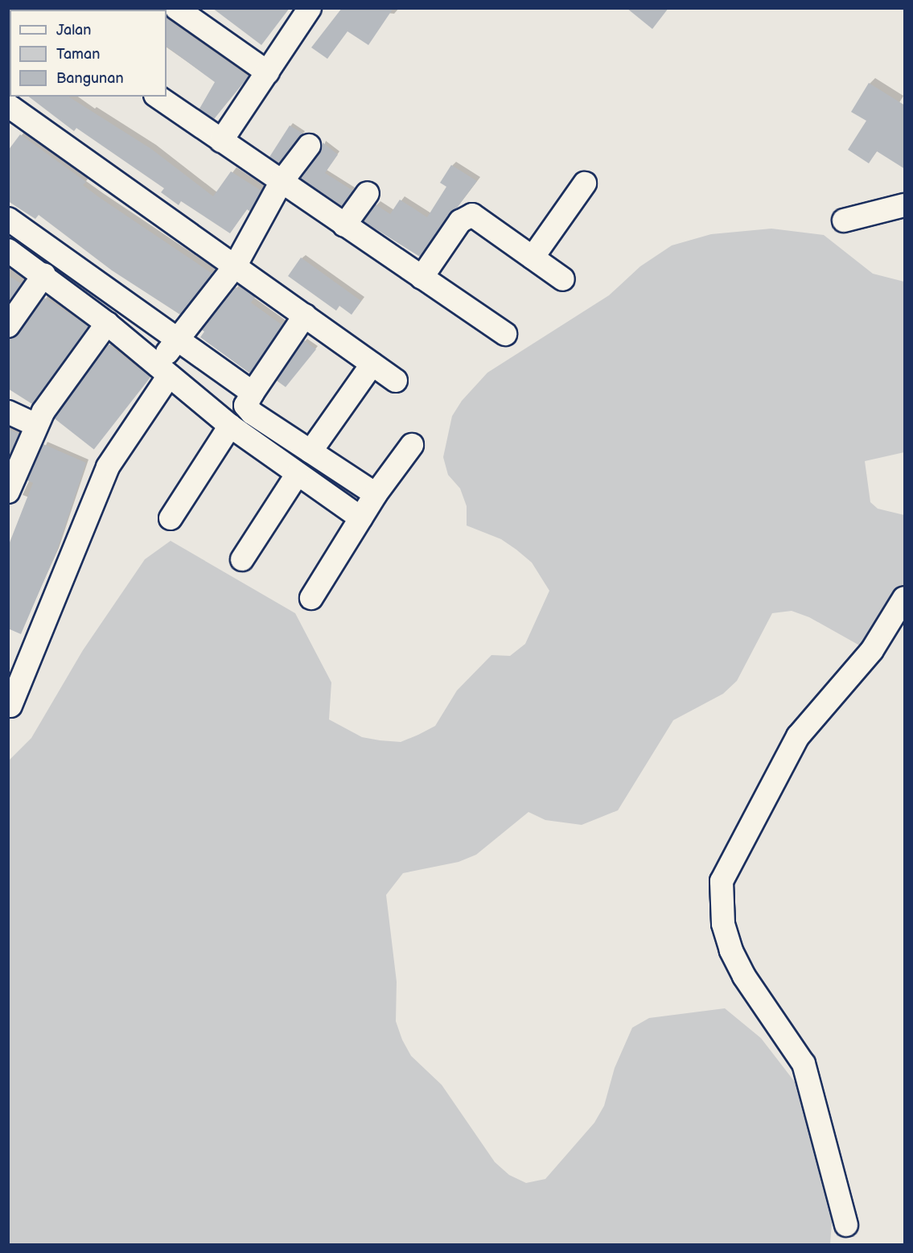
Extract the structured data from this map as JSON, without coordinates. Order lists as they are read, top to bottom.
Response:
{
  "legend": ["Jalan", "Taman", "Bangunan"]
}
